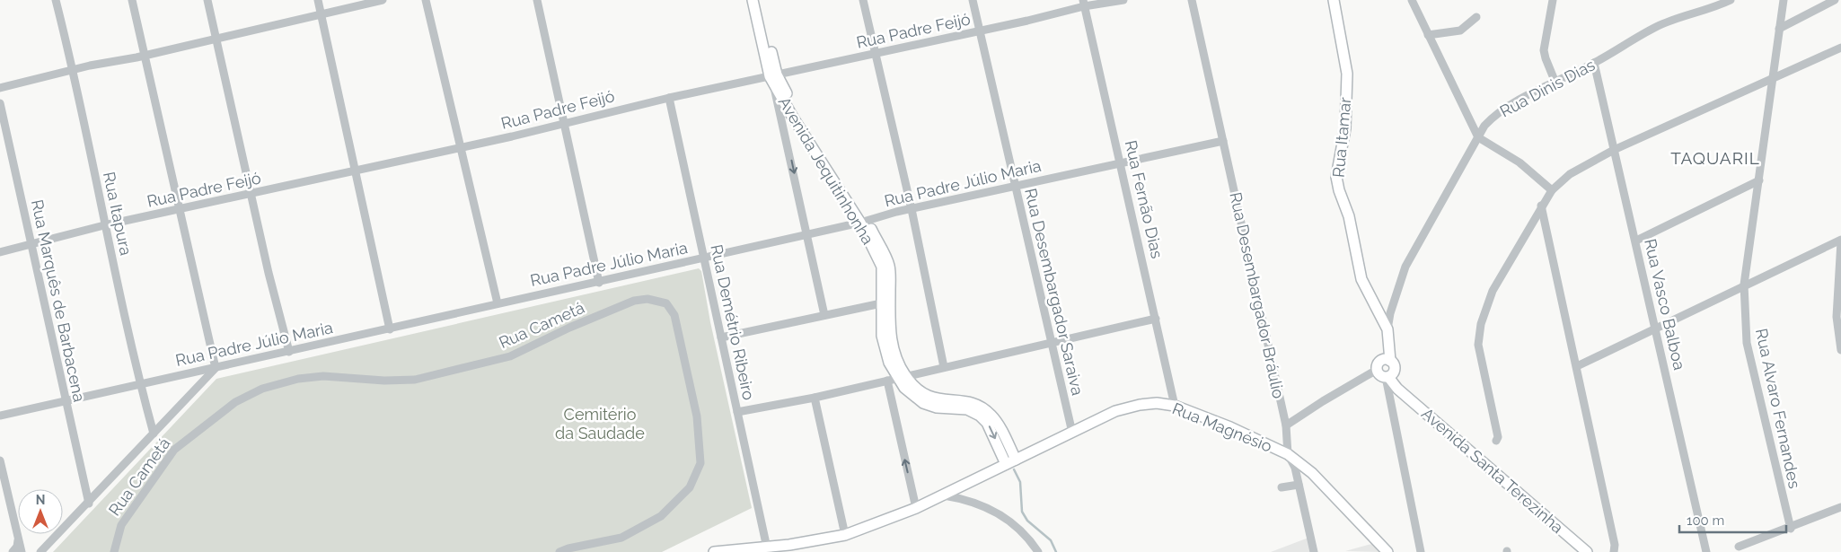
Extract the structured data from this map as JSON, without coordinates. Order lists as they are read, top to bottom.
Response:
{
  "streets": {
    "street": [
      "Rua Padre Feijó",
      "Rua Dinis Dias",
      "Rua Itamar",
      "Avenida Jequitinhonha",
      "Rua Padre Júlio Maria",
      "Rua Fernão Dias",
      "Rua Itapura",
      "Rua Desembargador Saraiva",
      "Rua Desembargador Bráulio",
      "Rua Marquês de Barbacena",
      "Rua Vasco Balboa",
      "Rua Demétrio Ribeiro",
      "Rua Cametá",
      "Rua Alvaro Fernandes",
      "Rua Magnésio",
      "Avenida Santa Terezinha"
    ]
  },
  "crossings": [
    ["Rua Padre Feijó", "Avenida Jequitinhonha"],
    ["Rua Padre Feijó", "Rua Fernão Dias"],
    ["Rua Padre Feijó", "Rua Itapura"],
    ["Rua Padre Feijó", "Rua Desembargador Saraiva"],
    ["Rua Padre Feijó", "Rua Marquês de Barbacena"],
    ["Rua Padre Feijó", "Rua Demétrio Ribeiro"],
    ["Rua Dinis Dias", "Rua Itamar"],
    ["Rua Dinis Dias", "Rua Vasco Balboa"],
    ["Rua Dinis Dias", "Avenida Santa Terezinha"],
    ["Avenida Jequitinhonha", "Rua Padre Júlio Maria"],
    ["Avenida Jequitinhonha", "Rua Magnésio"],
    ["Rua Padre Júlio Maria", "Rua Fernão Dias"],
    ["Rua Padre Júlio Maria", "Rua Itapura"],
    ["Rua Padre Júlio Maria", "Rua Desembargador Saraiva"],
    ["Rua Padre Júlio Maria", "Rua Desembargador Bráulio"],
    ["Rua Padre Júlio Maria", "Rua Marquês de Barbacena"],
    ["Rua Padre Júlio Maria", "Rua Demétrio Ribeiro"],
    ["Rua Fernão Dias", "Rua Magnésio"],
    ["Rua Desembargador Saraiva", "Rua Magnésio"],
    ["Rua Desembargador Bráulio", "Rua Magnésio"],
    ["Rua Demétrio Ribeiro", "Rua Magnésio"]
  ],
  "districts": ["TAQUARIL"],
  "parks": ["Cemitério da Saudade"],
  "scale_bar": "100 m",
  "north": "top"
}
